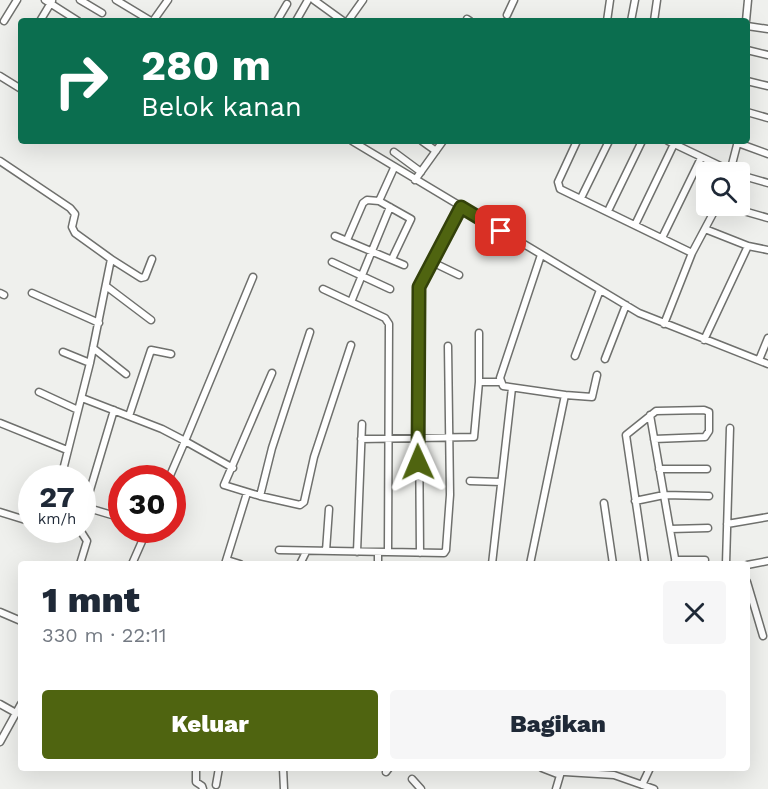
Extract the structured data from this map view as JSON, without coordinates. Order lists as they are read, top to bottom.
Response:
{
  "page": {
    "turn": ["280 m", "Belok kanan"],
    "speed": "27 km/h",
    "limit": "30",
    "heading": ["1 mnt", "330 m · 22:11"],
    "buttons": ["Keluar", "Bagikan"]
  }
}
